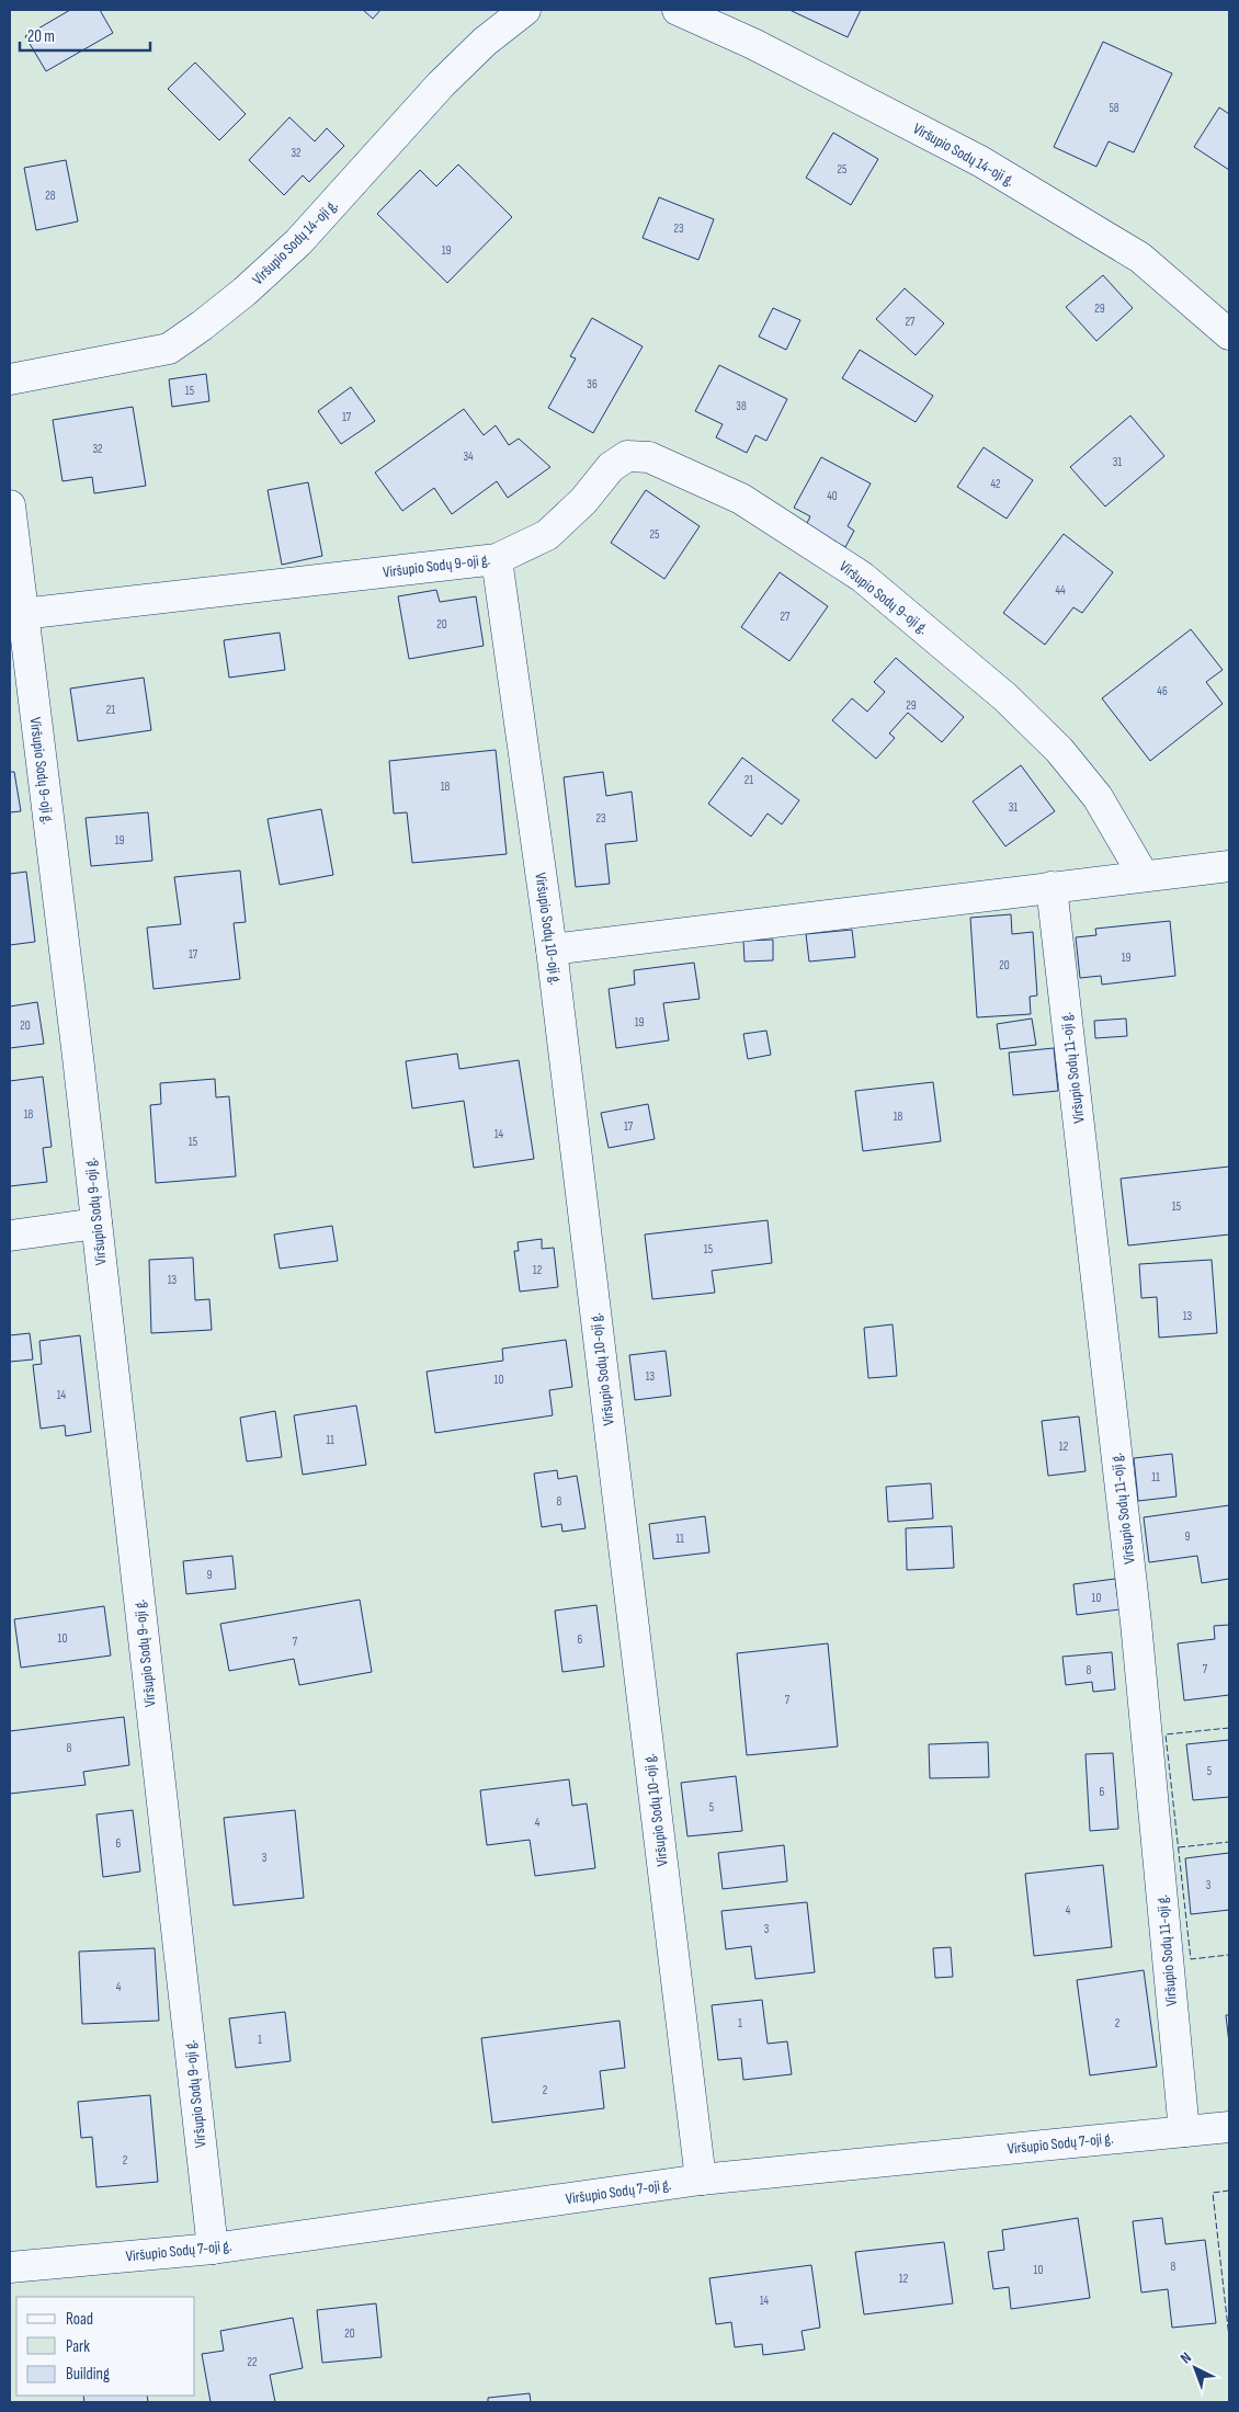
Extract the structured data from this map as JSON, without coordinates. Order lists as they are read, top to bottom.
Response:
{
  "streets": {
    "street": [
      "Viršupio Sodų 14-oji g.",
      "Viršupio Sodų 9-oji g.",
      "Viršupio Sodų 10-oji g.",
      "Viršupio Sodų 11-oji g.",
      "Viršupio Sodų 7-oji g."
    ]
  },
  "crossings": [
    ["Viršupio Sodų 9-oji g.", "Viršupio Sodų 10-oji g."],
    ["Viršupio Sodų 9-oji g.", "Viršupio Sodų 7-oji g."],
    ["Viršupio Sodų 10-oji g.", "Viršupio Sodų 7-oji g."],
    ["Viršupio Sodų 11-oji g.", "Viršupio Sodų 7-oji g."]
  ],
  "house_numbers": [
    "58",
    "32",
    "25",
    "28",
    "23",
    "19",
    "29",
    "27",
    "36",
    "15",
    "38",
    "17",
    "32",
    "34",
    "31",
    "42",
    "40",
    "25",
    "44",
    "27",
    "20",
    "46",
    "29",
    "21",
    "21",
    "18",
    "31",
    "23",
    "19",
    "17",
    "19",
    "20",
    "19",
    "20",
    "18",
    "18",
    "17",
    "14",
    "15",
    "15",
    "15",
    "12",
    "13",
    "13",
    "13",
    "10",
    "14",
    "11",
    "12",
    "11",
    "8",
    "9",
    "11",
    "9",
    "10",
    "10",
    "6",
    "7",
    "7",
    "8",
    "7",
    "8",
    "5",
    "6",
    "5",
    "4",
    "6",
    "3",
    "3",
    "4",
    "3",
    "4",
    "1",
    "2",
    "1",
    "2",
    "2",
    "8",
    "10",
    "12",
    "14",
    "20",
    "22"
  ],
  "legend": ["Road", "Park", "Building"],
  "scale_bar": "20 m",
  "north": "top left"
}
